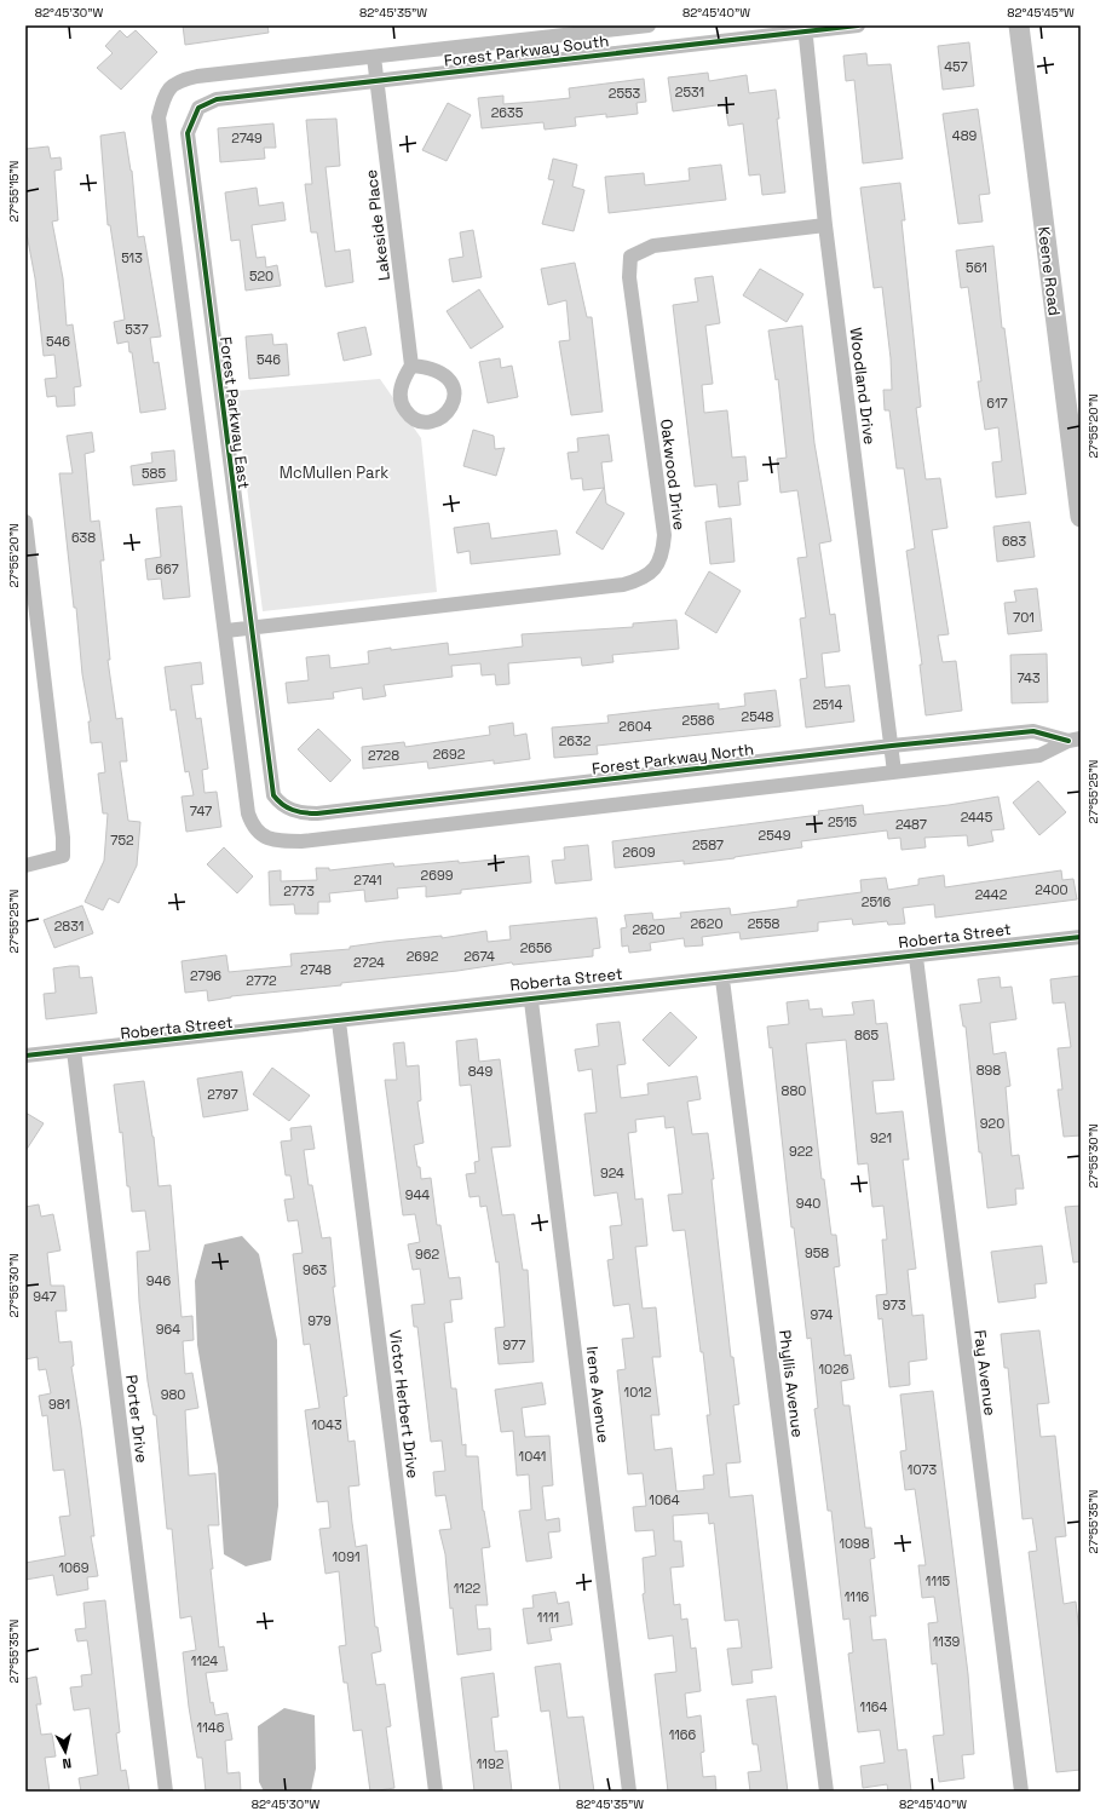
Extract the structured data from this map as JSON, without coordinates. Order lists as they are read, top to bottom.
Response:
{
  "streets": {
    "main road": ["Keene Road"],
    "street": [
      "Forest Parkway South",
      "Lakeside Place",
      "Woodland Drive",
      "Forest Parkway East",
      "Oakwood Drive",
      "Forest Parkway North",
      "Roberta Street",
      "Fay Avenue",
      "Phyllis Avenue",
      "Irene Avenue",
      "Victor Herbert Drive",
      "Porter Drive"
    ]
  },
  "crossings": [
    ["Forest Parkway South", "Lakeside Place"],
    ["Forest Parkway South", "Woodland Drive"],
    ["Forest Parkway South", "Forest Parkway East"],
    ["Forest Parkway South", "Forest Parkway North"],
    ["Woodland Drive", "Oakwood Drive"],
    ["Woodland Drive", "Forest Parkway North"],
    ["Forest Parkway East", "Oakwood Drive"],
    ["Forest Parkway East", "Forest Parkway North"],
    ["Roberta Street", "Fay Avenue"],
    ["Roberta Street", "Phyllis Avenue"],
    ["Roberta Street", "Irene Avenue"],
    ["Roberta Street", "Victor Herbert Drive"],
    ["Roberta Street", "Porter Drive"]
  ],
  "parks": ["McMullen Park"],
  "house_numbers": [
    "457",
    "2531",
    "2553",
    "2635",
    "489",
    "2749",
    "513",
    "561",
    "520",
    "537",
    "546",
    "546",
    "617",
    "585",
    "638",
    "683",
    "667",
    "701",
    "743",
    "2514",
    "2548",
    "2586",
    "2604",
    "2632",
    "2692",
    "2728",
    "747",
    "2445",
    "2515",
    "2487",
    "2549",
    "752",
    "2587",
    "2609",
    "2699",
    "2741",
    "2400",
    "2773",
    "2442",
    "2516",
    "2620",
    "2558",
    "2831",
    "2620",
    "2656",
    "2692",
    "2674",
    "2724",
    "2748",
    "2796",
    "2772",
    "865",
    "898",
    "849",
    "880",
    "2797",
    "920",
    "921",
    "922",
    "924",
    "944",
    "940",
    "958",
    "962",
    "963",
    "946",
    "947",
    "973",
    "974",
    "979",
    "964",
    "977",
    "1026",
    "1012",
    "980",
    "981",
    "1043",
    "1041",
    "1073",
    "1064",
    "1098",
    "1091",
    "1069",
    "1115",
    "1122",
    "1116",
    "1111",
    "1139",
    "1124",
    "1164",
    "1146",
    "1166",
    "1192"
  ],
  "north": "bottom",
  "coordinates": [
    "82°45'30\"W",
    "82°45'35\"W",
    "82°45'40\"W",
    "82°45'45\"W",
    "27°55'15\"N",
    "27°55'20\"N",
    "27°55'25\"N",
    "27°55'30\"N",
    "27°55'35\"N"
  ]
}
